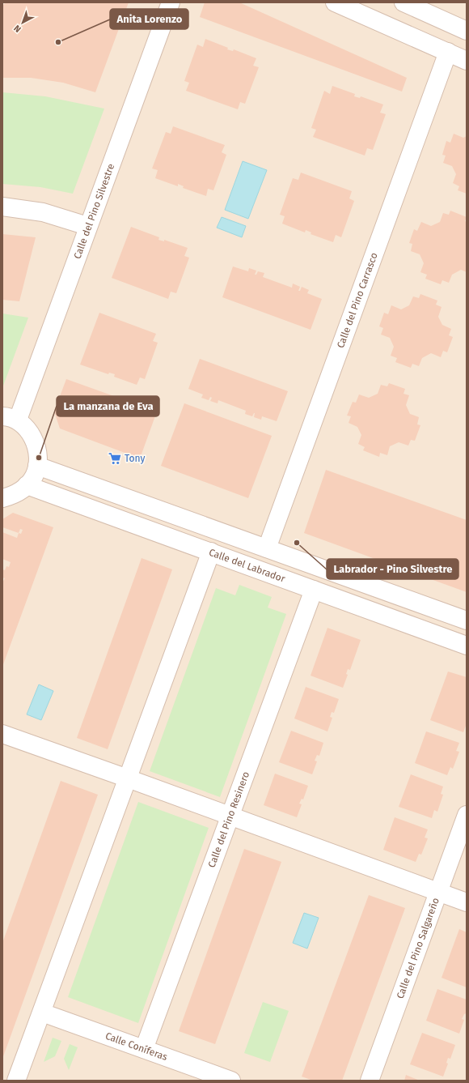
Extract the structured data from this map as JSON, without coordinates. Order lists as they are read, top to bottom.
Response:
{
  "streets": {
    "street": [
      "Calle del Pino Silvestre",
      "Calle del Pino Carrasco",
      "Calle del Labrador",
      "Calle del Pino Resinero",
      "Calle del Pino Salgareño",
      "Calle Coníferas"
    ]
  },
  "crossings": [
    ["Calle del Labrador", "Calle del Pino Resinero"],
    ["Calle del Pino Resinero", "Calle Coníferas"]
  ],
  "places": {
    "other": ["Anita Lorenzo", "La manzana de Eva", "Labrador - Pino Silvestre"],
    "supermarket": ["Tony"]
  },
  "north": "bottom left"
}
